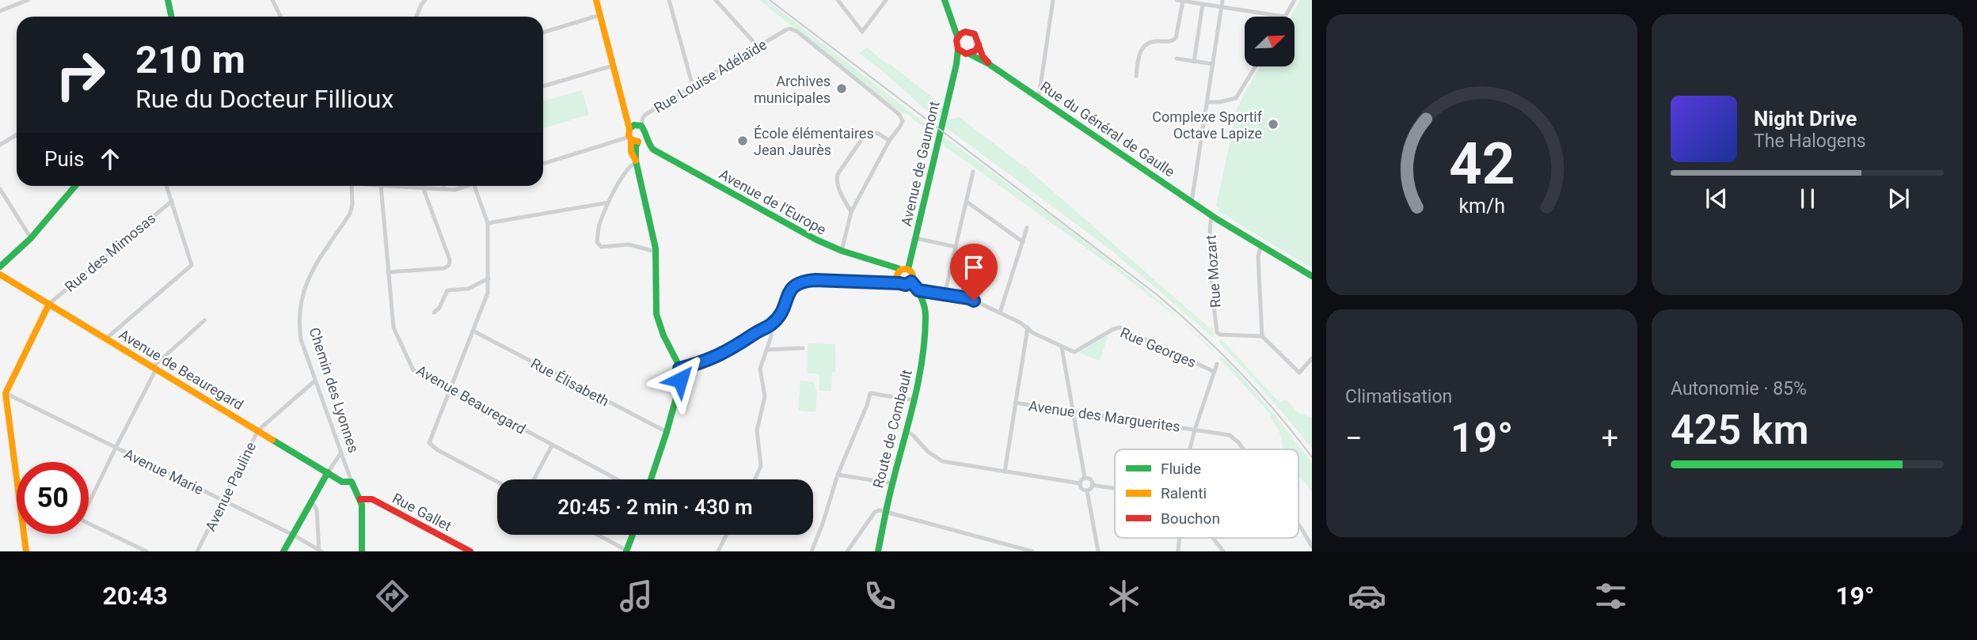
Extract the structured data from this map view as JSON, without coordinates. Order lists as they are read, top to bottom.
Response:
{
  "streets": {
    "street": [
      "Rue Louise Adélaïde",
      "Rue du Général de Gaulle",
      "Avenue de Gaumont",
      "Avenue de l'Europe",
      "Rue des Mimosas",
      "Rue Mozart",
      "Rue Georges",
      "Avenue de Beauregard",
      "Rue Élisabeth",
      "Chemin des Lyonnes",
      "Avenue Beauregard",
      "Avenue des Marguerites",
      "Route de Combault",
      "Avenue Marie",
      "Avenue Pauline",
      "Rue Gallet"
    ]
  },
  "crossings": [
    ["Rue du Général de Gaulle", "Avenue de Gaumont"],
    ["Rue du Général de Gaulle", "Rue Mozart"],
    ["Avenue de Gaumont", "Avenue de l'Europe"],
    ["Avenue de Gaumont", "Route de Combault"],
    ["Avenue de l'Europe", "Route de Combault"],
    ["Rue des Mimosas", "Avenue de Beauregard"],
    ["Avenue de Beauregard", "Chemin des Lyonnes"],
    ["Avenue de Beauregard", "Avenue Pauline"],
    ["Chemin des Lyonnes", "Avenue Pauline"],
    ["Chemin des Lyonnes", "Rue Gallet"],
    ["Avenue Marie", "Avenue Pauline"]
  ],
  "places": ["Archives municipales", "Complexe Sportif Octave Lapize", "École élémentaires Jean Jaurès"],
  "legend": ["Fluide", "Ralenti", "Bouchon"],
  "north": "top right",
  "page": {
    "turn": ["210 m", "Rue du Docteur Fillioux"],
    "song": ["Night Drive", "The Halogens"],
    "then": "Puis",
    "tile": [
      "Climatisation",
      ["Autonomie · 85%", "425 km"]
    ],
    "heat": ["−", "19°", "+"],
    "limit": "50",
    "trip": "20:45 · 2 min · 430 m",
    "tabs": ["20:43", "19°"],
    "gauge": ["42", "km/h"]
  }
}
